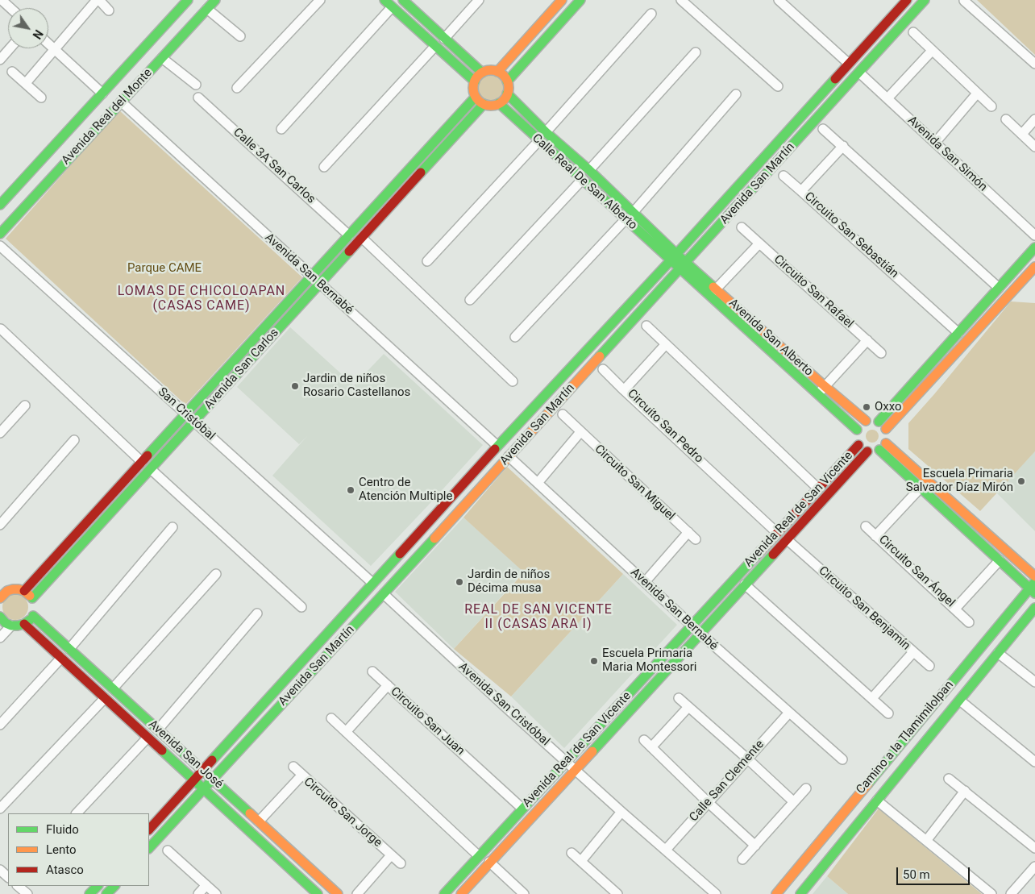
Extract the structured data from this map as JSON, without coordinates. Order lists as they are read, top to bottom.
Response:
{
  "streets": {
    "street": [
      "Avenida Real del Monte",
      "Avenida San Simón",
      "Calle 3A San Carlos",
      "Calle Real De San Alberto",
      "Avenida San Martín",
      "Circuito San Sebastián",
      "Avenida San Bernabé",
      "Circuito San Rafael",
      "Avenida San Alberto",
      "Avenida San Carlos",
      "San Cristóbal",
      "Circuito San Pedro",
      "Circuito San Miguel",
      "Avenida Real de San Vicente",
      "Circuito San Ángel",
      "Circuito San Benjamín",
      "Avenida San Cristóbal",
      "Circuito San Juan",
      "Camino a la Tlamimilolpan",
      "Avenida San José",
      "Calle San Clemente",
      "Circuito San Jorge"
    ]
  },
  "crossings": [
    ["Avenida Real del Monte", "Avenida San Bernabé"],
    ["Avenida San Simón", "Avenida San Martín"],
    ["Calle 3A San Carlos", "Avenida San Carlos"],
    ["Calle Real De San Alberto", "Avenida San Martín"],
    ["Calle Real De San Alberto", "Avenida San Alberto"],
    ["Calle Real De San Alberto", "Avenida San Carlos"],
    ["Avenida San Martín", "Avenida San Bernabé"],
    ["Avenida San Martín", "Avenida San Alberto"],
    ["Avenida San Martín", "San Cristóbal"],
    ["Avenida San Martín", "Avenida San Cristóbal"],
    ["Avenida San Martín", "Avenida San José"],
    ["Avenida San Bernabé", "Avenida San Carlos"],
    ["Avenida San Bernabé", "Avenida Real de San Vicente"],
    ["Avenida San Bernabé", "Calle San Clemente"],
    ["Avenida San Alberto", "Avenida Real de San Vicente"],
    ["Avenida San Carlos", "San Cristóbal"],
    ["Circuito San Pedro", "Avenida Real de San Vicente"],
    ["Avenida Real de San Vicente", "Circuito San Benjamín"],
    ["Avenida Real de San Vicente", "Avenida San Cristóbal"],
    ["Avenida Real de San Vicente", "Circuito San Juan"],
    ["Avenida San Cristóbal", "Calle San Clemente"],
    ["Avenida San José", "Circuito San Jorge"]
  ],
  "districts": ["LOMAS DE CHICOLOAPAN (CASAS CAME)", "REAL DE SAN VICENTE II (CASAS ARA I)"],
  "parks": ["Parque CAME"],
  "places": [
    "Jardin de niños Rosario Castellanos",
    "Oxxo",
    "Escuela Primaria Salvador Díaz Mirón",
    "Centro de Atención Multiple",
    "Jardin de niños Décima musa",
    "Escuela Primaria Maria Montessori"
  ],
  "legend": ["Fluido", "Lento", "Atasco"],
  "scale_bar": "50 m",
  "north": "bottom right"
}
